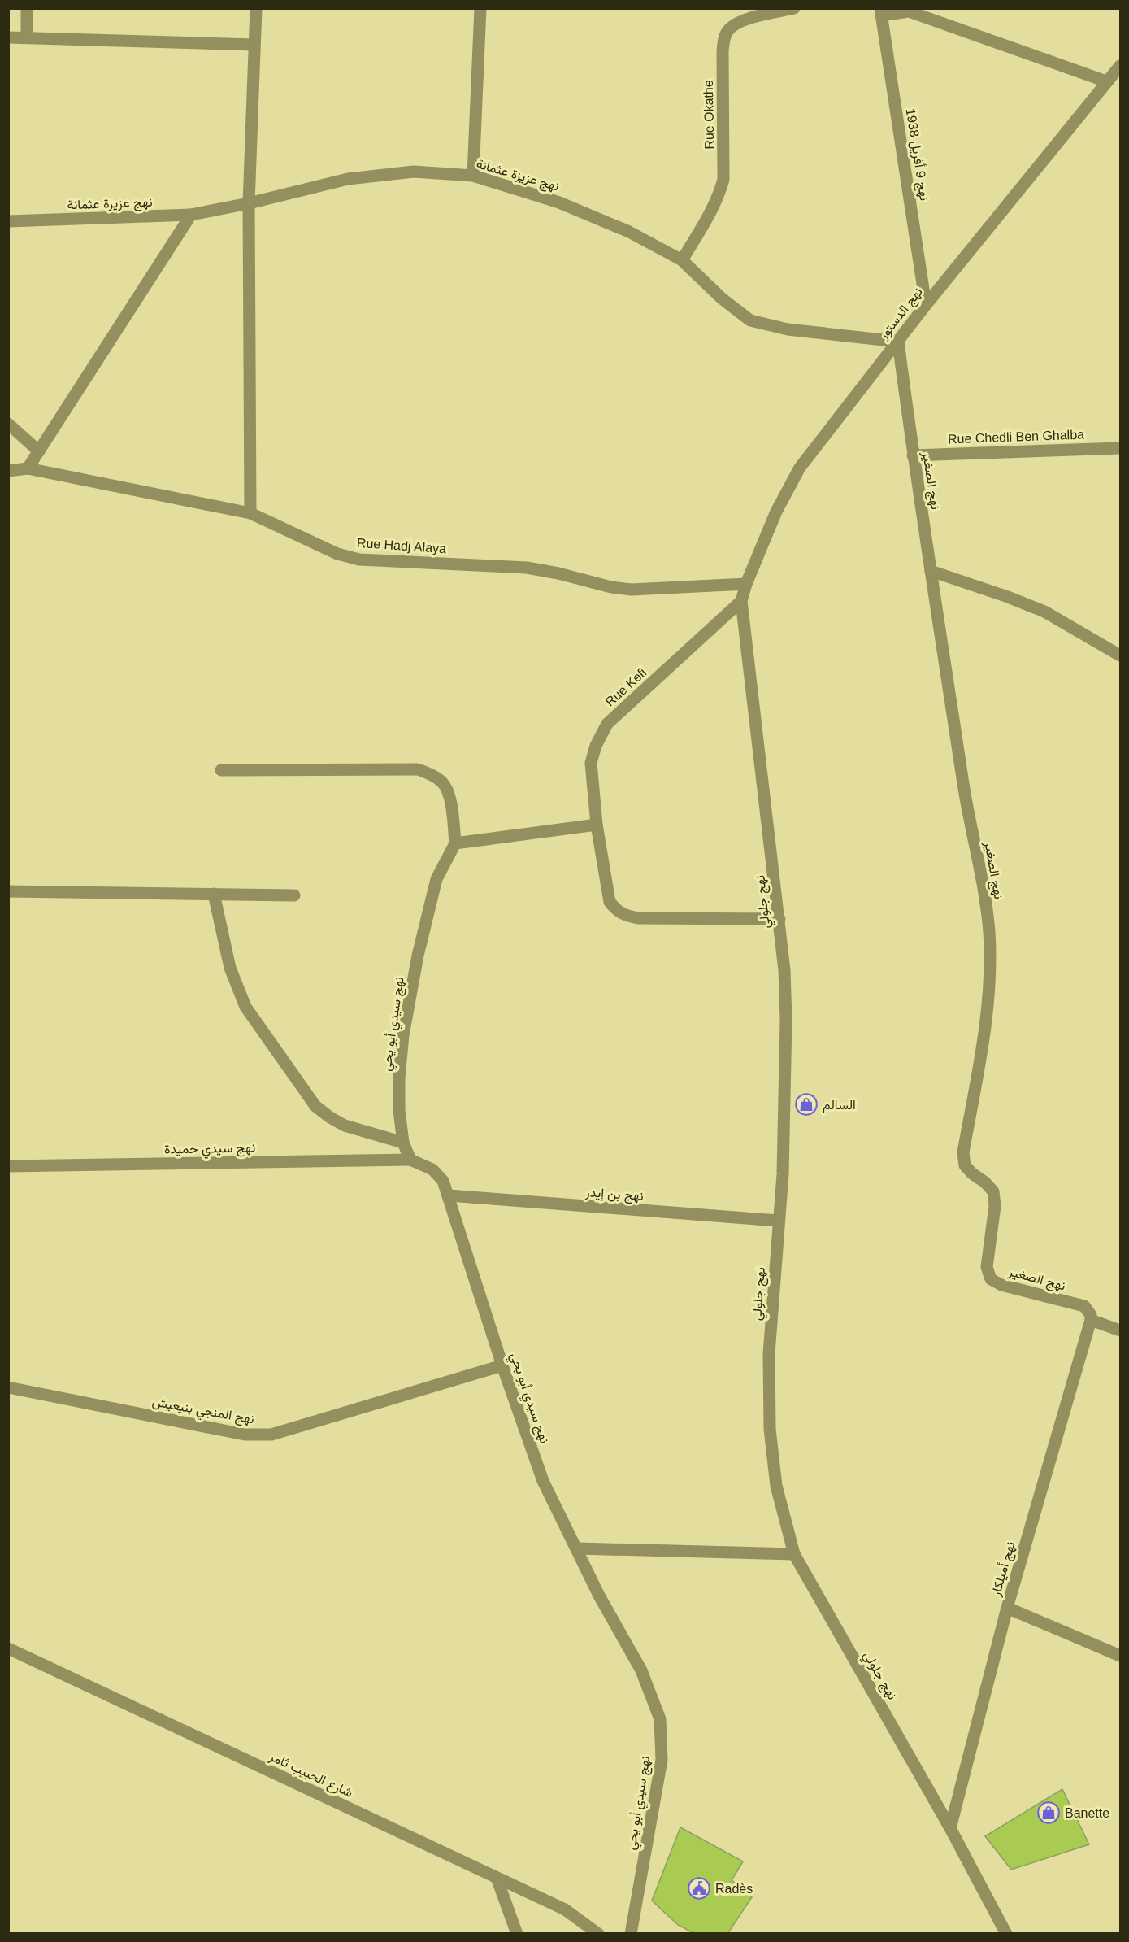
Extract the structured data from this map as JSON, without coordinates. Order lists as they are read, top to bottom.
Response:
{
  "streets": {
    "street": [
      "Rue Okathe",
      "نهج 9 أفريل 1938",
      "نهج عزيزة عثمانة",
      "نهج الدستور",
      "Rue Chedli Ben Ghalba",
      "نهج الصغير",
      "Rue Hadj Alaya",
      "Rue Kefi",
      "نهج جلولي",
      "نهج سيدي أبو يحي",
      "نهج سيدي حميدة",
      "نهج بن إيدر",
      "نهج المنجي بنيعيش",
      "نهج أميلكار",
      "شارع الحبيب ثامر"
    ]
  },
  "crossings": [
    ["Rue Okathe", "نهج عزيزة عثمانة"],
    ["نهج 9 أفريل 1938", "نهج الدستور"],
    ["نهج عزيزة عثمانة", "نهج الدستور"],
    ["نهج عزيزة عثمانة", "نهج الصغير"],
    ["نهج الدستور", "نهج الصغير"],
    ["نهج الدستور", "Rue Hadj Alaya"],
    ["نهج الدستور", "Rue Kefi"],
    ["نهج الدستور", "نهج جلولي"],
    ["Rue Chedli Ben Ghalba", "نهج الصغير"],
    ["نهج الصغير", "نهج أميلكار"],
    ["Rue Kefi", "نهج جلولي"],
    ["نهج جلولي", "نهج بن إيدر"],
    ["نهج جلولي", "نهج أميلكار"],
    ["نهج سيدي أبو يحي", "نهج سيدي حميدة"],
    ["نهج سيدي أبو يحي", "نهج بن إيدر"],
    ["نهج سيدي أبو يحي", "نهج المنجي بنيعيش"]
  ],
  "places": {
    "shop": ["السالم", "Banette"],
    "public building": ["Radès"]
  }
}
